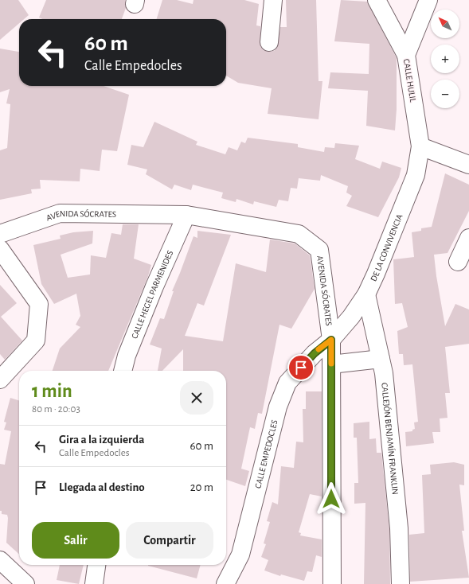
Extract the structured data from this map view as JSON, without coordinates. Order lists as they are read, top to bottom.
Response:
{
  "streets": {
    "street": [
      "CALLE HULIL",
      "AVENIDA SÓCRATES",
      "DE LA CONVIVENCIA",
      "CALLE HEGEL PARMENIDES",
      "CALLEJÓN BENJAMÍN FRANKLIN",
      "CALLE EMPEDOCLES"
    ]
  },
  "crossings": [
    ["CALLE HULIL", "DE LA CONVIVENCIA"],
    ["AVENIDA SÓCRATES", "DE LA CONVIVENCIA"],
    ["AVENIDA SÓCRATES", "CALLE HEGEL PARMENIDES"],
    ["AVENIDA SÓCRATES", "CALLE EMPEDOCLES"],
    ["DE LA CONVIVENCIA", "CALLEJÓN BENJAMÍN FRANKLIN"],
    ["DE LA CONVIVENCIA", "CALLE EMPEDOCLES"]
  ],
  "north": "top left",
  "page": {
    "map_buttons": ["+", "−"],
    "turn": ["60 m", "Calle Empedocles"],
    "heading": ["1 min", "80 m · 20:03"],
    "list": [
      {
        "name": "Gira a la izquierda",
        "note": "Calle Empedocles",
        "value": "60 m"
      },
      {
        "name": "Llegada al destino",
        "value": "20 m"
      }
    ],
    "buttons": ["Salir", "Compartir"]
  }
}
